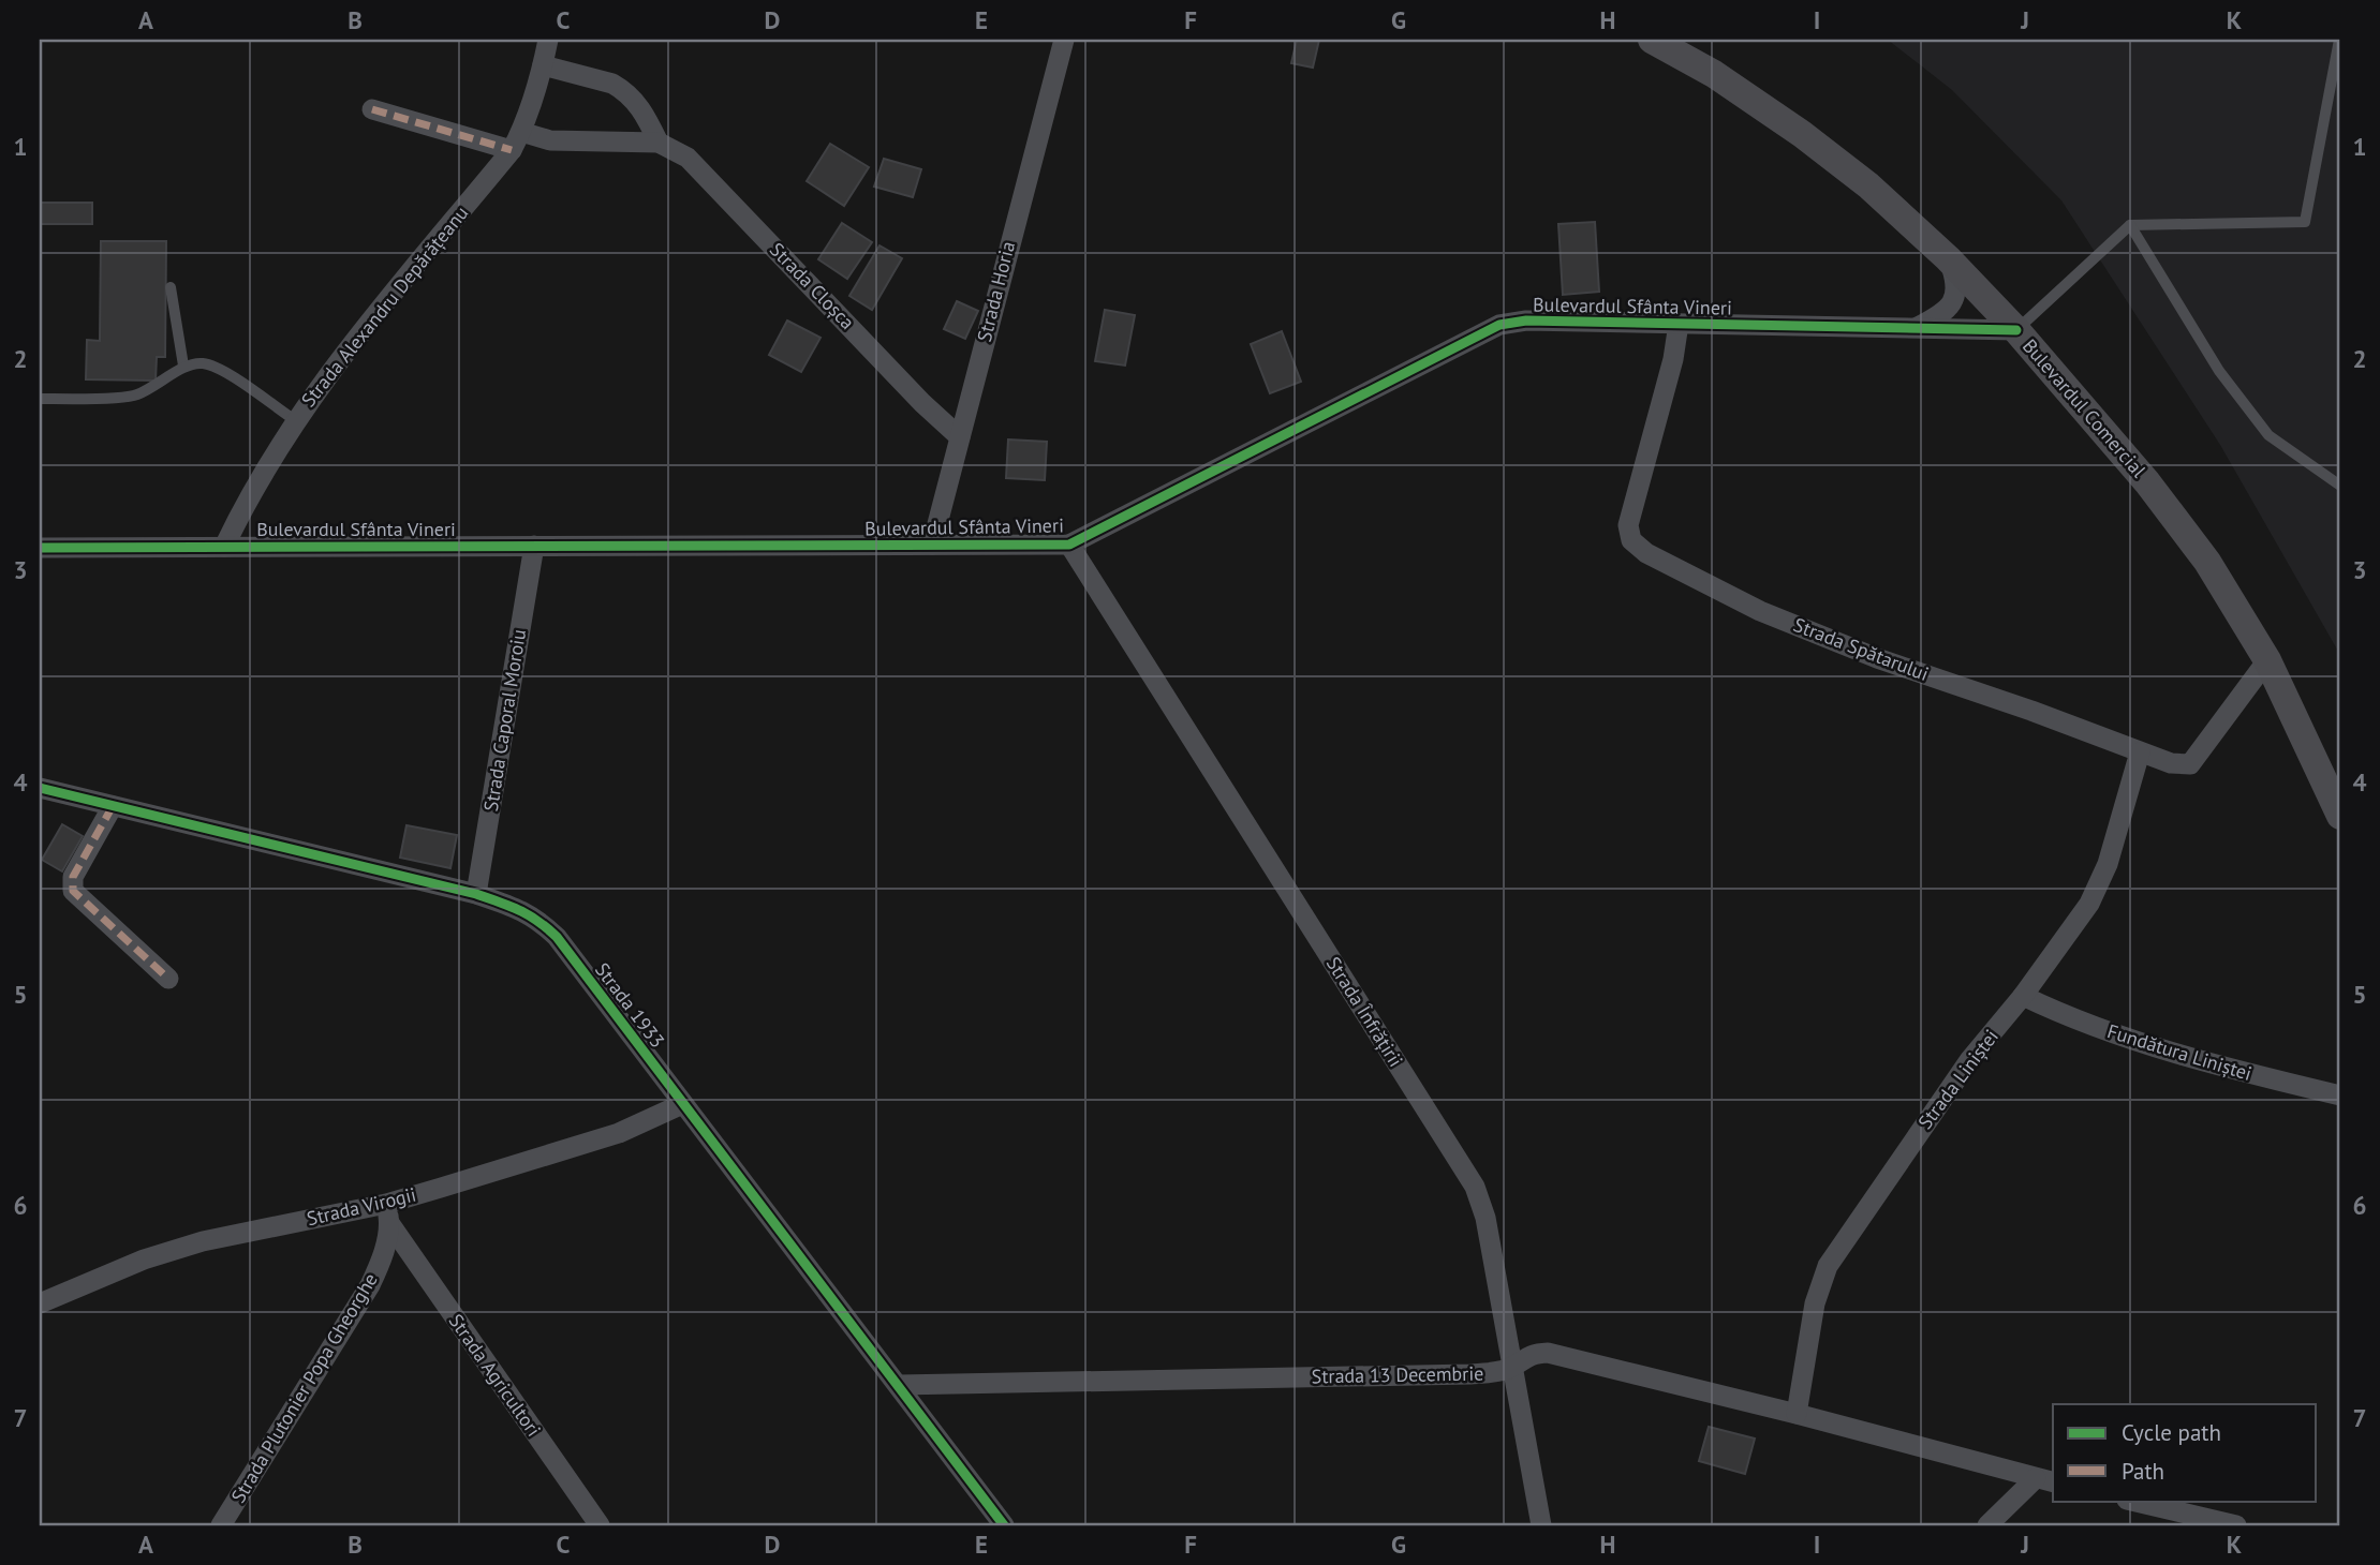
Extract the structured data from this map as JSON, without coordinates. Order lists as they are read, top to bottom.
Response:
{
  "streets": {
    "main road": ["Bulevardul Comercial"],
    "street": [
      "Strada Cloșca",
      "Strada Horia",
      "Strada Alexandru Depărățeanu",
      "Bulevardul Sfânta Vineri",
      "Strada Spătarului",
      "Strada Caporal Moroiu",
      "Strada 1933",
      "Strada Înfrățirii",
      "Fundătura Liniștei",
      "Strada Liniștei",
      "Strada Virogii",
      "Strada Agricultori",
      "Strada 13 Decembrie",
      "Strada Plutonier Popa Gheorghe"
    ]
  },
  "crossings": [
    ["Strada Cloșca", "Strada Horia"],
    ["Strada Cloșca", "Strada Alexandru Depărățeanu"],
    ["Strada Horia", "Bulevardul Sfânta Vineri"],
    ["Strada Alexandru Depărățeanu", "Bulevardul Sfânta Vineri"],
    ["Bulevardul Sfânta Vineri", "Bulevardul Comercial"],
    ["Bulevardul Sfânta Vineri", "Strada Spătarului"],
    ["Bulevardul Sfânta Vineri", "Strada Caporal Moroiu"],
    ["Bulevardul Sfânta Vineri", "Strada Înfrățirii"],
    ["Bulevardul Comercial", "Strada Spătarului"],
    ["Strada Spătarului", "Strada Liniștei"],
    ["Strada Caporal Moroiu", "Strada 1933"],
    ["Strada 1933", "Strada Virogii"],
    ["Strada 1933", "Strada 13 Decembrie"],
    ["Strada Înfrățirii", "Strada 13 Decembrie"],
    ["Fundătura Liniștei", "Strada Liniștei"],
    ["Strada Liniștei", "Strada 13 Decembrie"],
    ["Strada Virogii", "Strada Agricultori"],
    ["Strada Virogii", "Strada Plutonier Popa Gheorghe"],
    ["Strada Agricultori", "Strada Plutonier Popa Gheorghe"]
  ],
  "legend": ["Cycle path", "Path"],
  "grid": {
    "columns": [
      "A",
      "B",
      "C",
      "D",
      "E",
      "F",
      "G",
      "H",
      "I",
      "J",
      "K"
    ],
    "rows": [
      "1",
      "2",
      "3",
      "4",
      "5",
      "6",
      "7"
    ]
  }
}
